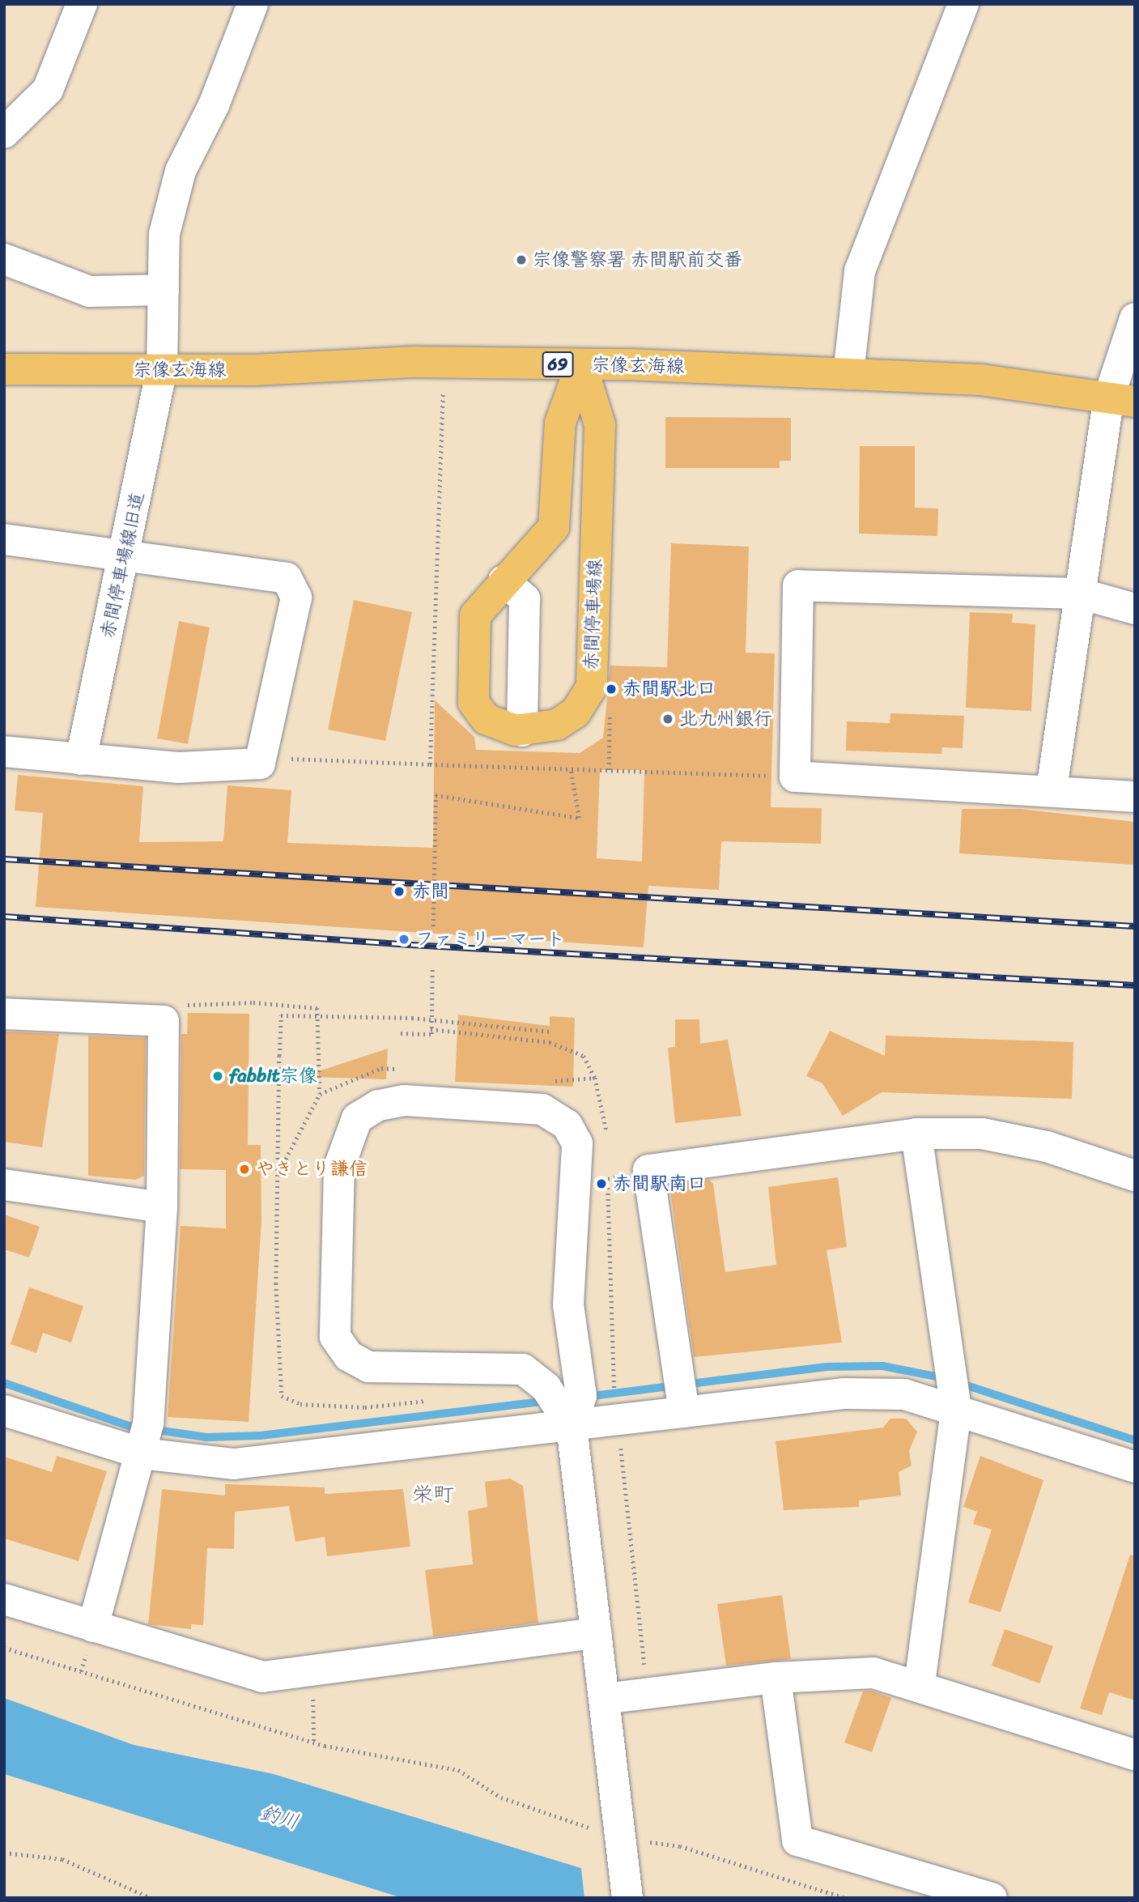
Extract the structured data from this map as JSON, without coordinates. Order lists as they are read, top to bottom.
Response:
{
  "streets": {
    "main road": ["69", "宗像玄海線", "赤間停車場線"],
    "street": ["赤間停車場線旧道"]
  },
  "crossings": [
    ["宗像玄海線", "赤間停車場線旧道"],
    ["宗像玄海線", "赤間停車場線"]
  ],
  "districts": ["栄町"],
  "water": ["釣川"],
  "places": [
    "宗像警察署 赤間駅前交番",
    "赤間駅北口",
    "北九州銀行",
    "赤間",
    "ファミリーマート",
    "fabbit宗像",
    "やきとり謙信",
    "赤間駅南口"
  ]
}
